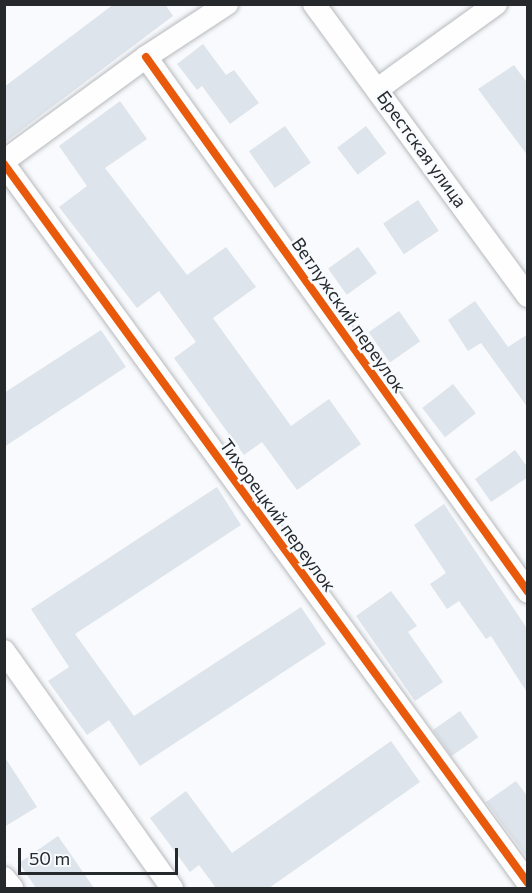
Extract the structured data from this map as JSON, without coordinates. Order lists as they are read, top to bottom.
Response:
{
  "streets": {
    "street": ["Брестская улица", "Ветлужский переулок", "Тихорецкий переулок"]
  },
  "scale_bar": "50 m"
}
